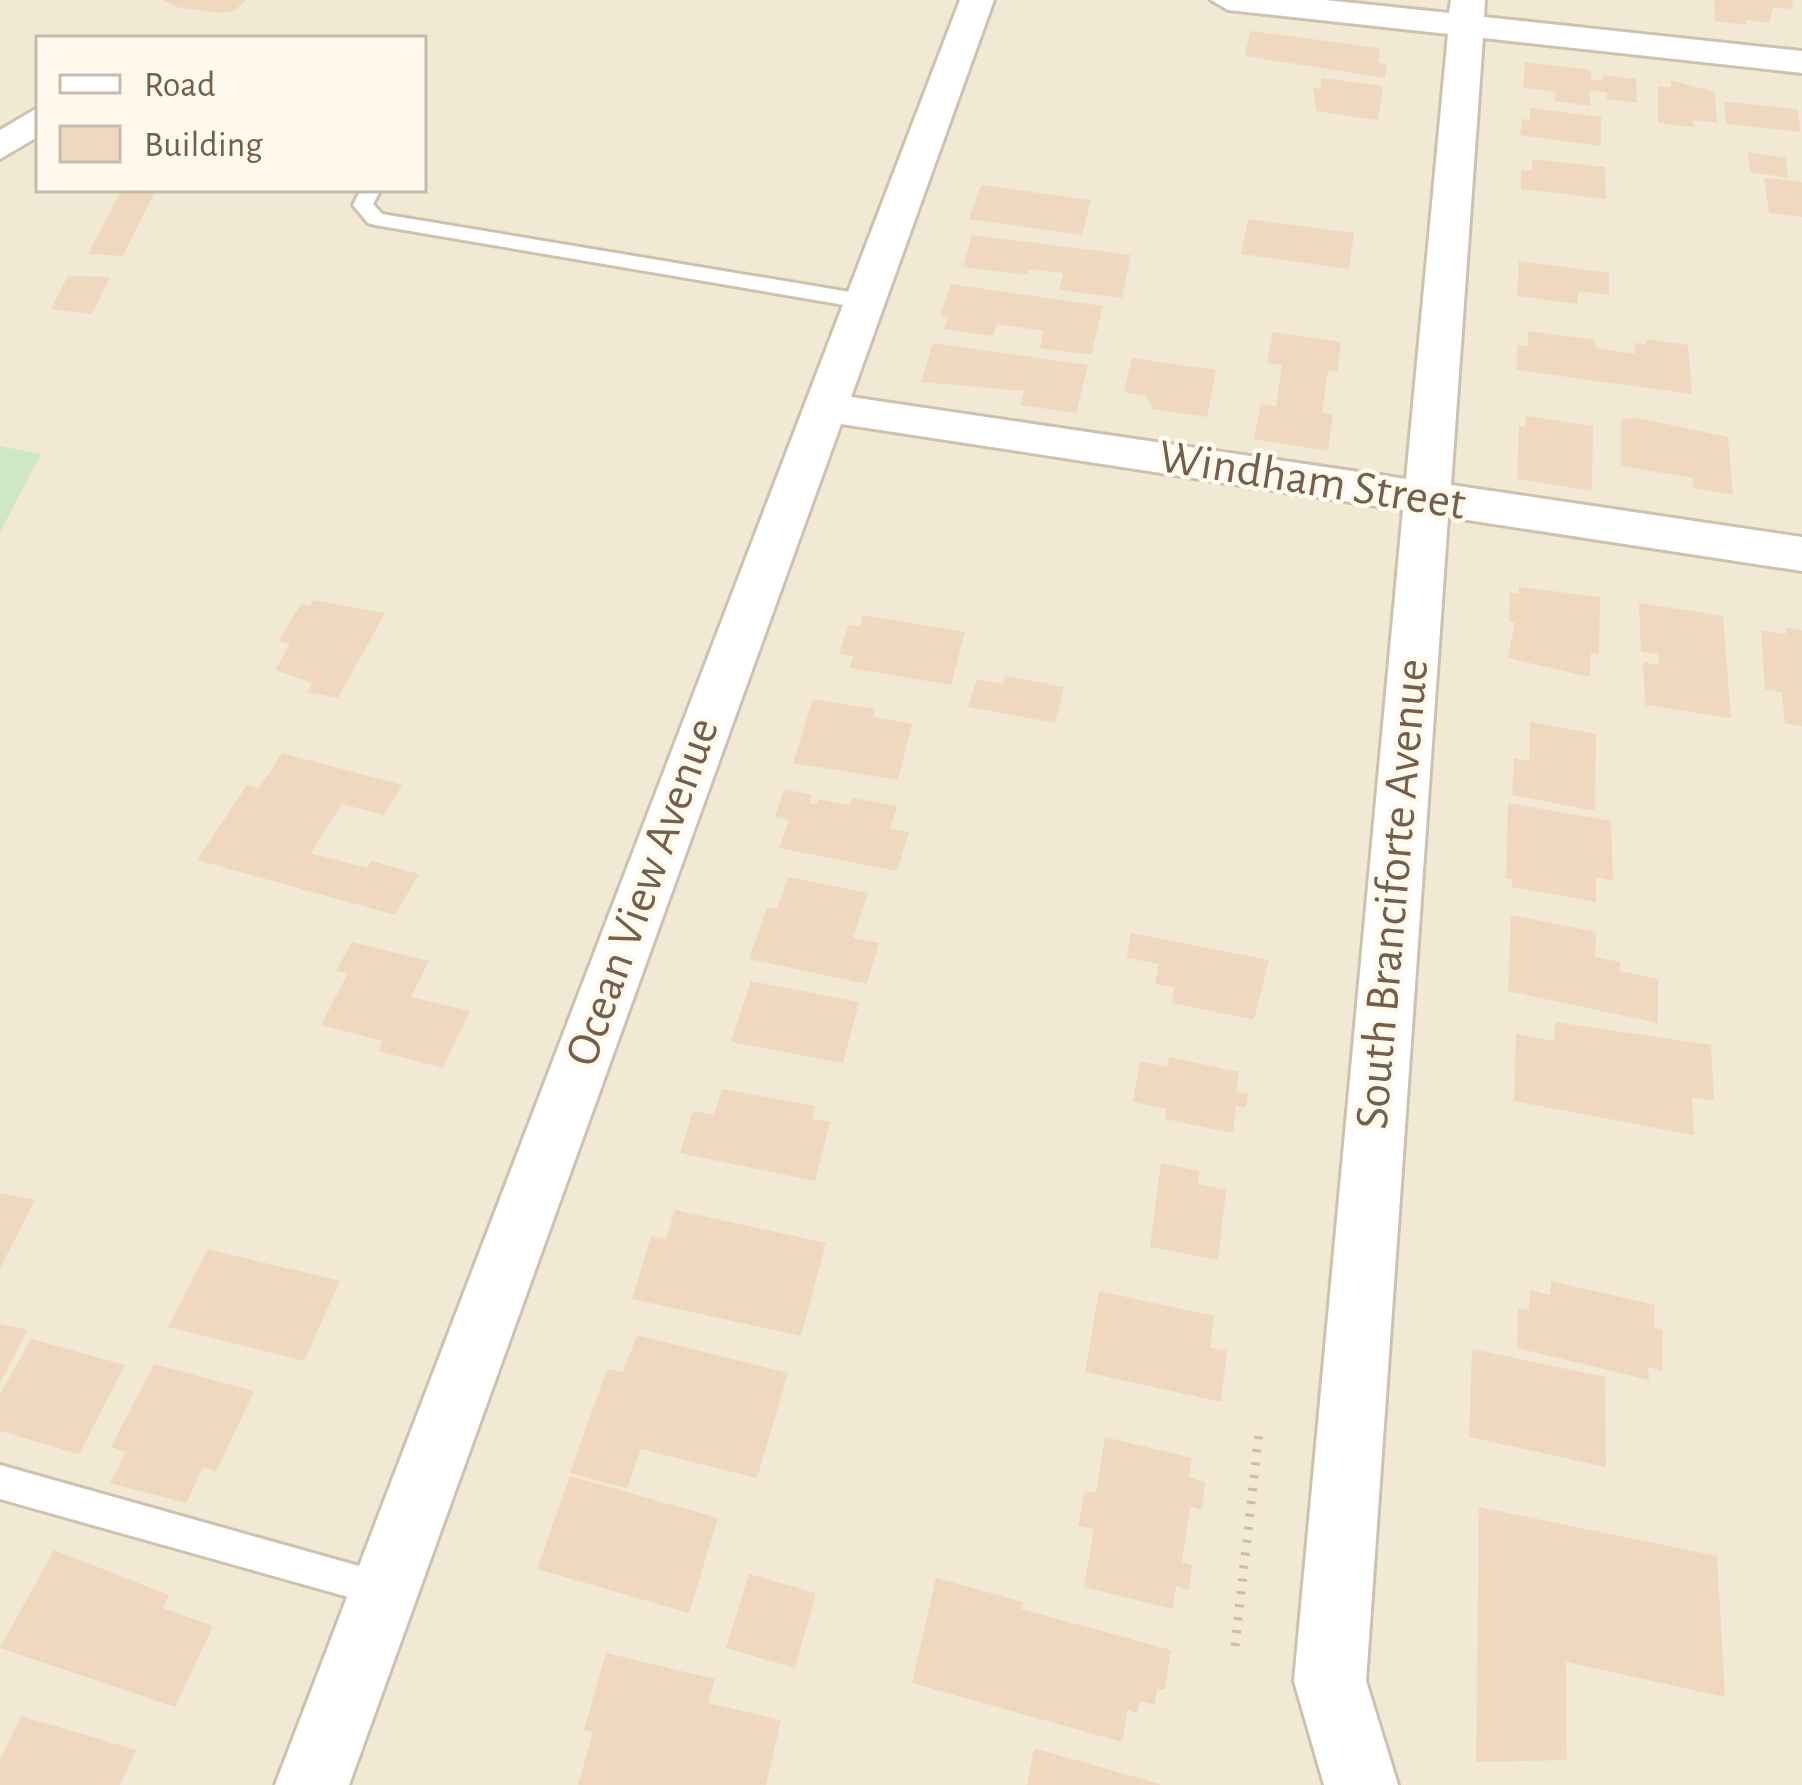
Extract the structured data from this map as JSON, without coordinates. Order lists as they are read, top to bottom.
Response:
{
  "streets": {
    "street": ["Windham Street", "Ocean View Avenue", "South Branciforte Avenue"]
  },
  "crossings": [
    ["Windham Street", "Ocean View Avenue"],
    ["Windham Street", "South Branciforte Avenue"]
  ],
  "legend": ["Road", "Building"]
}
